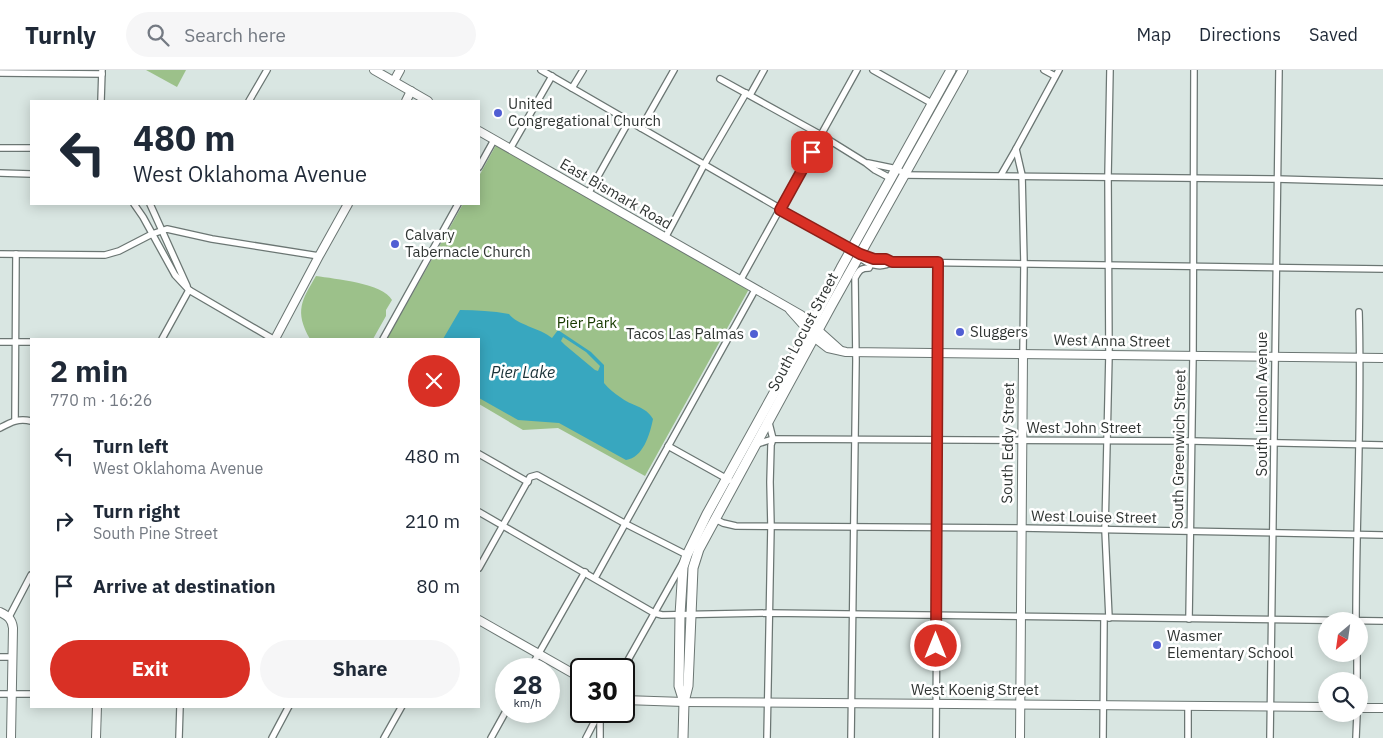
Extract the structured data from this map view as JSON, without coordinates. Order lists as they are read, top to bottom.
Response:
{
  "streets": {
    "main road": ["South Locust Street"],
    "street": [
      "East Bismark Road",
      "West Anna Street",
      "South Lincoln Avenue",
      "West John Street",
      "South Eddy Street",
      "South Greenwich Street",
      "West Louise Street",
      "West Koenig Street"
    ]
  },
  "crossings": [
    ["East Bismark Road", "West Anna Street"],
    ["South Locust Street", "West Anna Street"],
    ["South Locust Street", "West John Street"],
    ["South Locust Street", "West Louise Street"],
    ["South Locust Street", "West Koenig Street"],
    ["West Anna Street", "South Lincoln Avenue"],
    ["West Anna Street", "South Eddy Street"],
    ["West Anna Street", "South Greenwich Street"],
    ["South Lincoln Avenue", "West John Street"],
    ["South Lincoln Avenue", "West Louise Street"],
    ["South Lincoln Avenue", "West Koenig Street"],
    ["West John Street", "South Eddy Street"],
    ["West John Street", "South Greenwich Street"],
    ["South Eddy Street", "West Louise Street"],
    ["South Eddy Street", "West Koenig Street"],
    ["South Greenwich Street", "West Louise Street"]
  ],
  "water": ["Pier Lake"],
  "parks": ["Pier Park"],
  "places": [
    "United Congregational Church",
    "Calvary Tabernacle Church",
    "Sluggers",
    "Tacos Las Palmas",
    "Wasmer Elementary School"
  ],
  "north": "bottom left",
  "page": {
    "header": "Turnly",
    "search": "Search here",
    "nav": ["Map", "Directions", "Saved"],
    "turn": ["480 m", "West Oklahoma Avenue"],
    "heading": ["2 min", "770 m · 16:26"],
    "list": [
      {
        "name": "Turn left",
        "note": "West Oklahoma Avenue",
        "value": "480 m"
      },
      {
        "name": "Turn right",
        "note": "South Pine Street",
        "value": "210 m"
      },
      {
        "name": "Arrive at destination",
        "value": "80 m"
      }
    ],
    "buttons": ["Exit", "Share"],
    "speed": "28 km/h",
    "limit": "30"
  }
}
